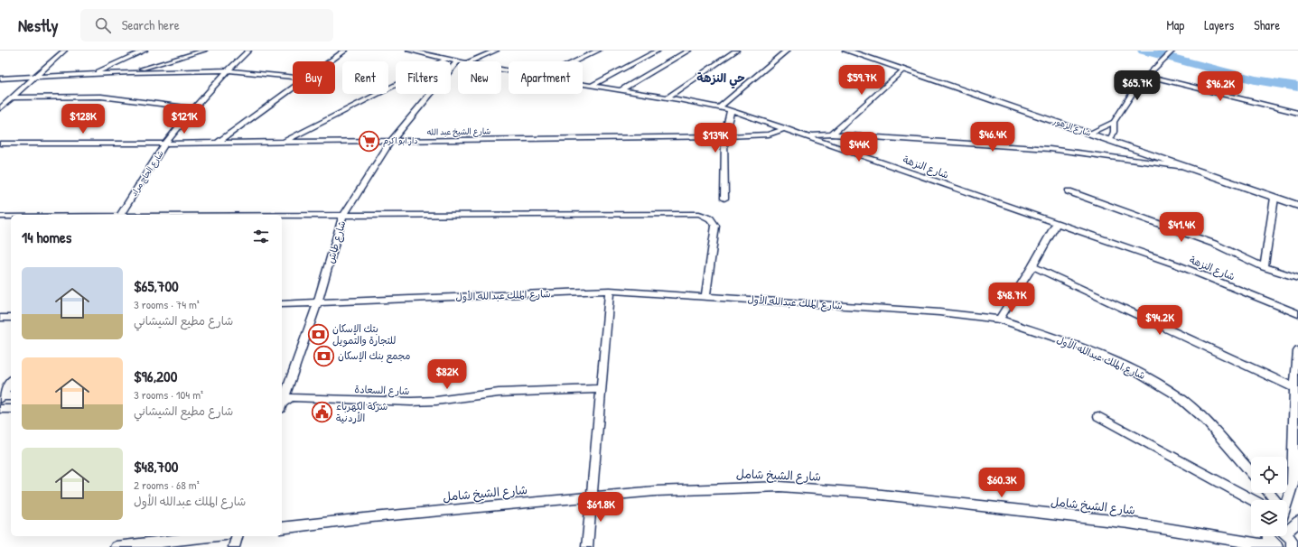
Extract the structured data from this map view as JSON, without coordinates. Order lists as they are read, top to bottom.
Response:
{
  "streets": {
    "main road": ["شارع الزهور"],
    "street": [
      "شارع الشيخ عبد الله",
      "شارع النزهة",
      "شارع الحاج مراد",
      "شارع طاش",
      "شارع الملك عبدالله الأول",
      "شارع السعادة",
      "شارع الشيخ شامل"
    ]
  },
  "crossings": [
    ["شارع الشيخ عبد الله", "شارع النزهة"],
    ["شارع الشيخ عبد الله", "شارع الحاج مراد"],
    ["شارع الشيخ عبد الله", "شارع طاش"],
    ["شارع النزهة", "شارع طاش"],
    ["شارع طاش", "شارع الملك عبدالله الأول"],
    ["شارع طاش", "شارع السعادة"]
  ],
  "districts": ["حي النزهة"],
  "places": {
    "supermarket": ["دار ابو اكرم"],
    "bank": ["بتك الإسكان للتجارة والتمويل", "مجمع بنك الإسكان"],
    "public building": ["شركة الكهرباء الأردنية"]
  },
  "page": {
    "header": "Nestly",
    "search": "Search here",
    "nav": ["Map", "Layers", "Share"],
    "chip": [
      "Buy",
      "Rent",
      "Filters",
      "New",
      "Apartment"
    ],
    "price": [
      "$59.7K",
      "$65.7K",
      "$96.2K",
      "$128K",
      "$121K",
      "$46.4K",
      "$139K",
      "$44K",
      "$41.4K",
      "$48.7K",
      "$94.2K",
      "$82K",
      "$60.3K",
      "$61.8K"
    ],
    "heading": "14 homes",
    "list": [
      {
        "name": "$65,700",
        "note": "3 rooms · 74 m² · شارع مطيع الشيشاني"
      },
      {
        "name": "$96,200",
        "note": "3 rooms · 104 m² · شارع مطيع الشيشاني"
      },
      {
        "name": "$48,700",
        "note": "2 rooms · 68 m² · شارع الملك عبدالله الأول"
      }
    ]
  }
}
